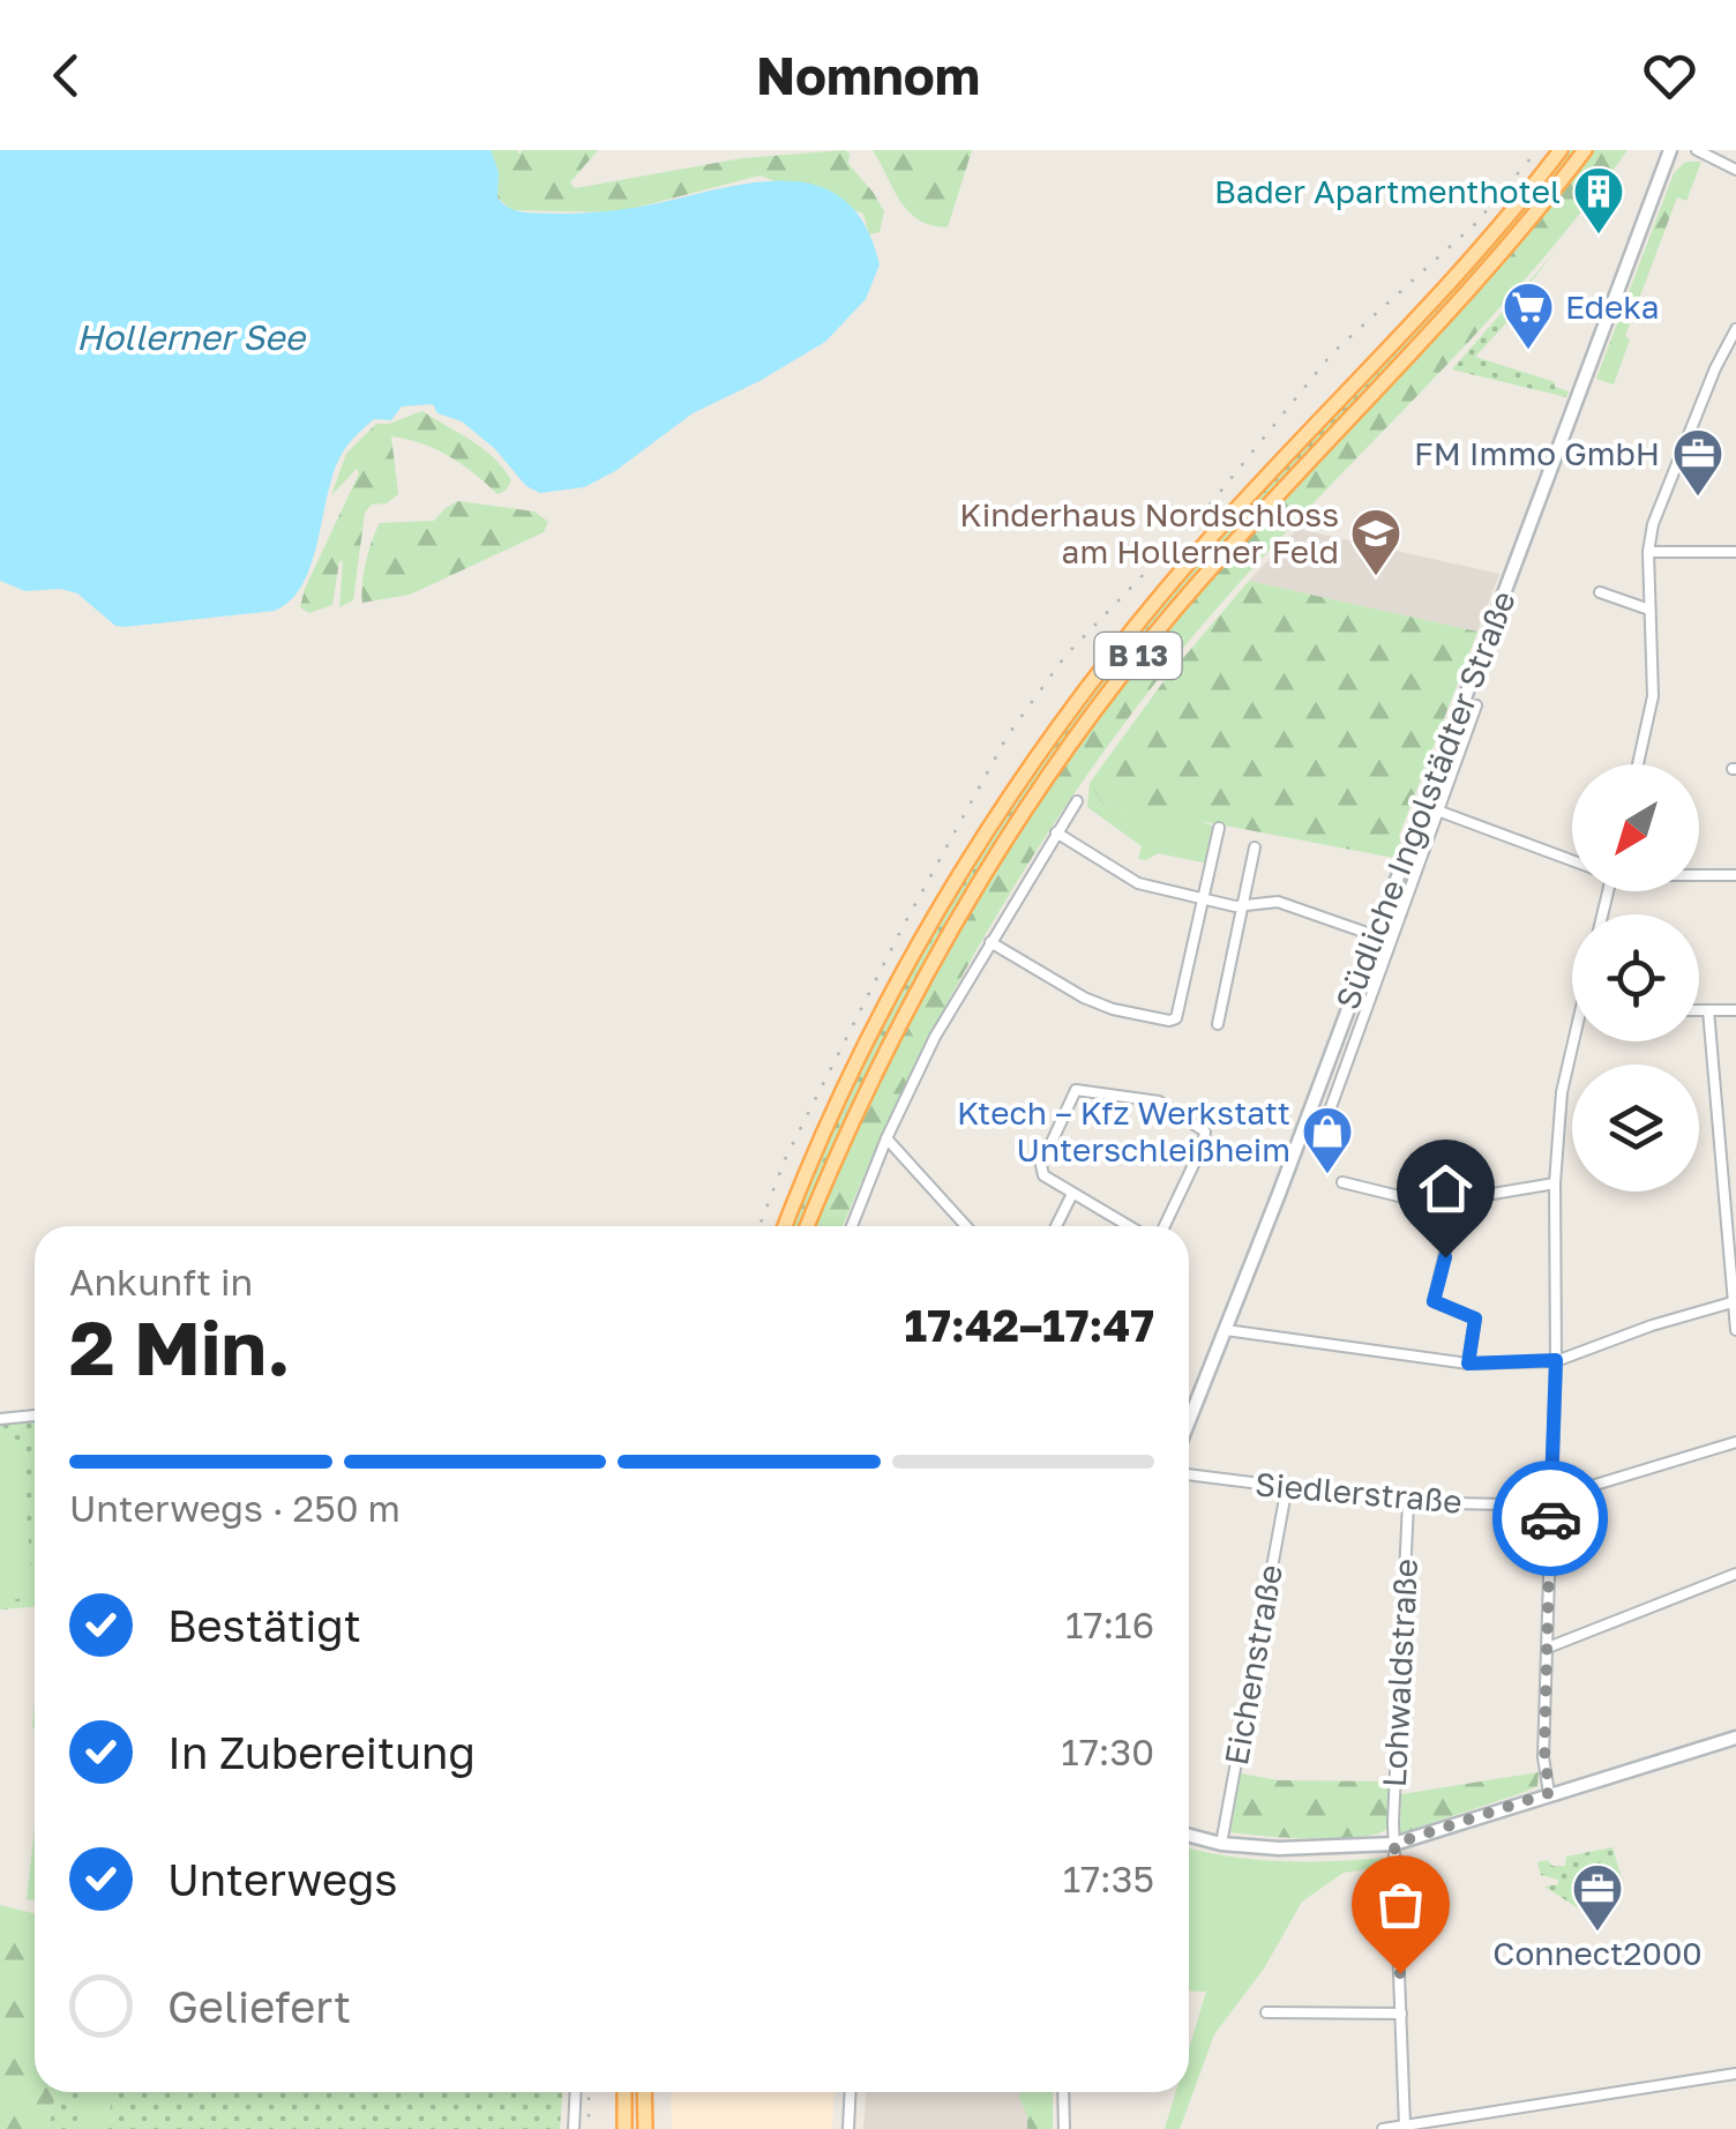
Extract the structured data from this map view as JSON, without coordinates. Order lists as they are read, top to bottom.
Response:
{
  "streets": {
    "main road": ["B 13"],
    "street": [
      "Südliche Ingolstädter Straße",
      "Siedlerstraße",
      "Eichenstraße",
      "Lohwaldstraße"
    ]
  },
  "crossings": [
    ["Siedlerstraße", "Eichenstraße"],
    ["Siedlerstraße", "Lohwaldstraße"]
  ],
  "water": ["Hollerner See"],
  "places": {
    "building": ["Bader Apartmenthotel"],
    "supermarket": ["Edeka"],
    "office": ["FM Immo GmbH", "Connect2000"],
    "school or university": ["Kinderhaus Nordschloss am Hollerner Feld"],
    "shop": ["Ktech – Kfz Werkstatt Unterschleißheim"]
  },
  "north": "bottom left",
  "page": {
    "header": "Nomnom",
    "heading": ["2 Min.", "Ankunft in", "17:42–17:47"],
    "bar": "Unterwegs · 250 m",
    "list": [
      ["Bestätigt", "17:16"],
      ["In Zubereitung", "17:30"],
      ["Unterwegs", "17:35"],
      "Geliefert"
    ]
  }
}
